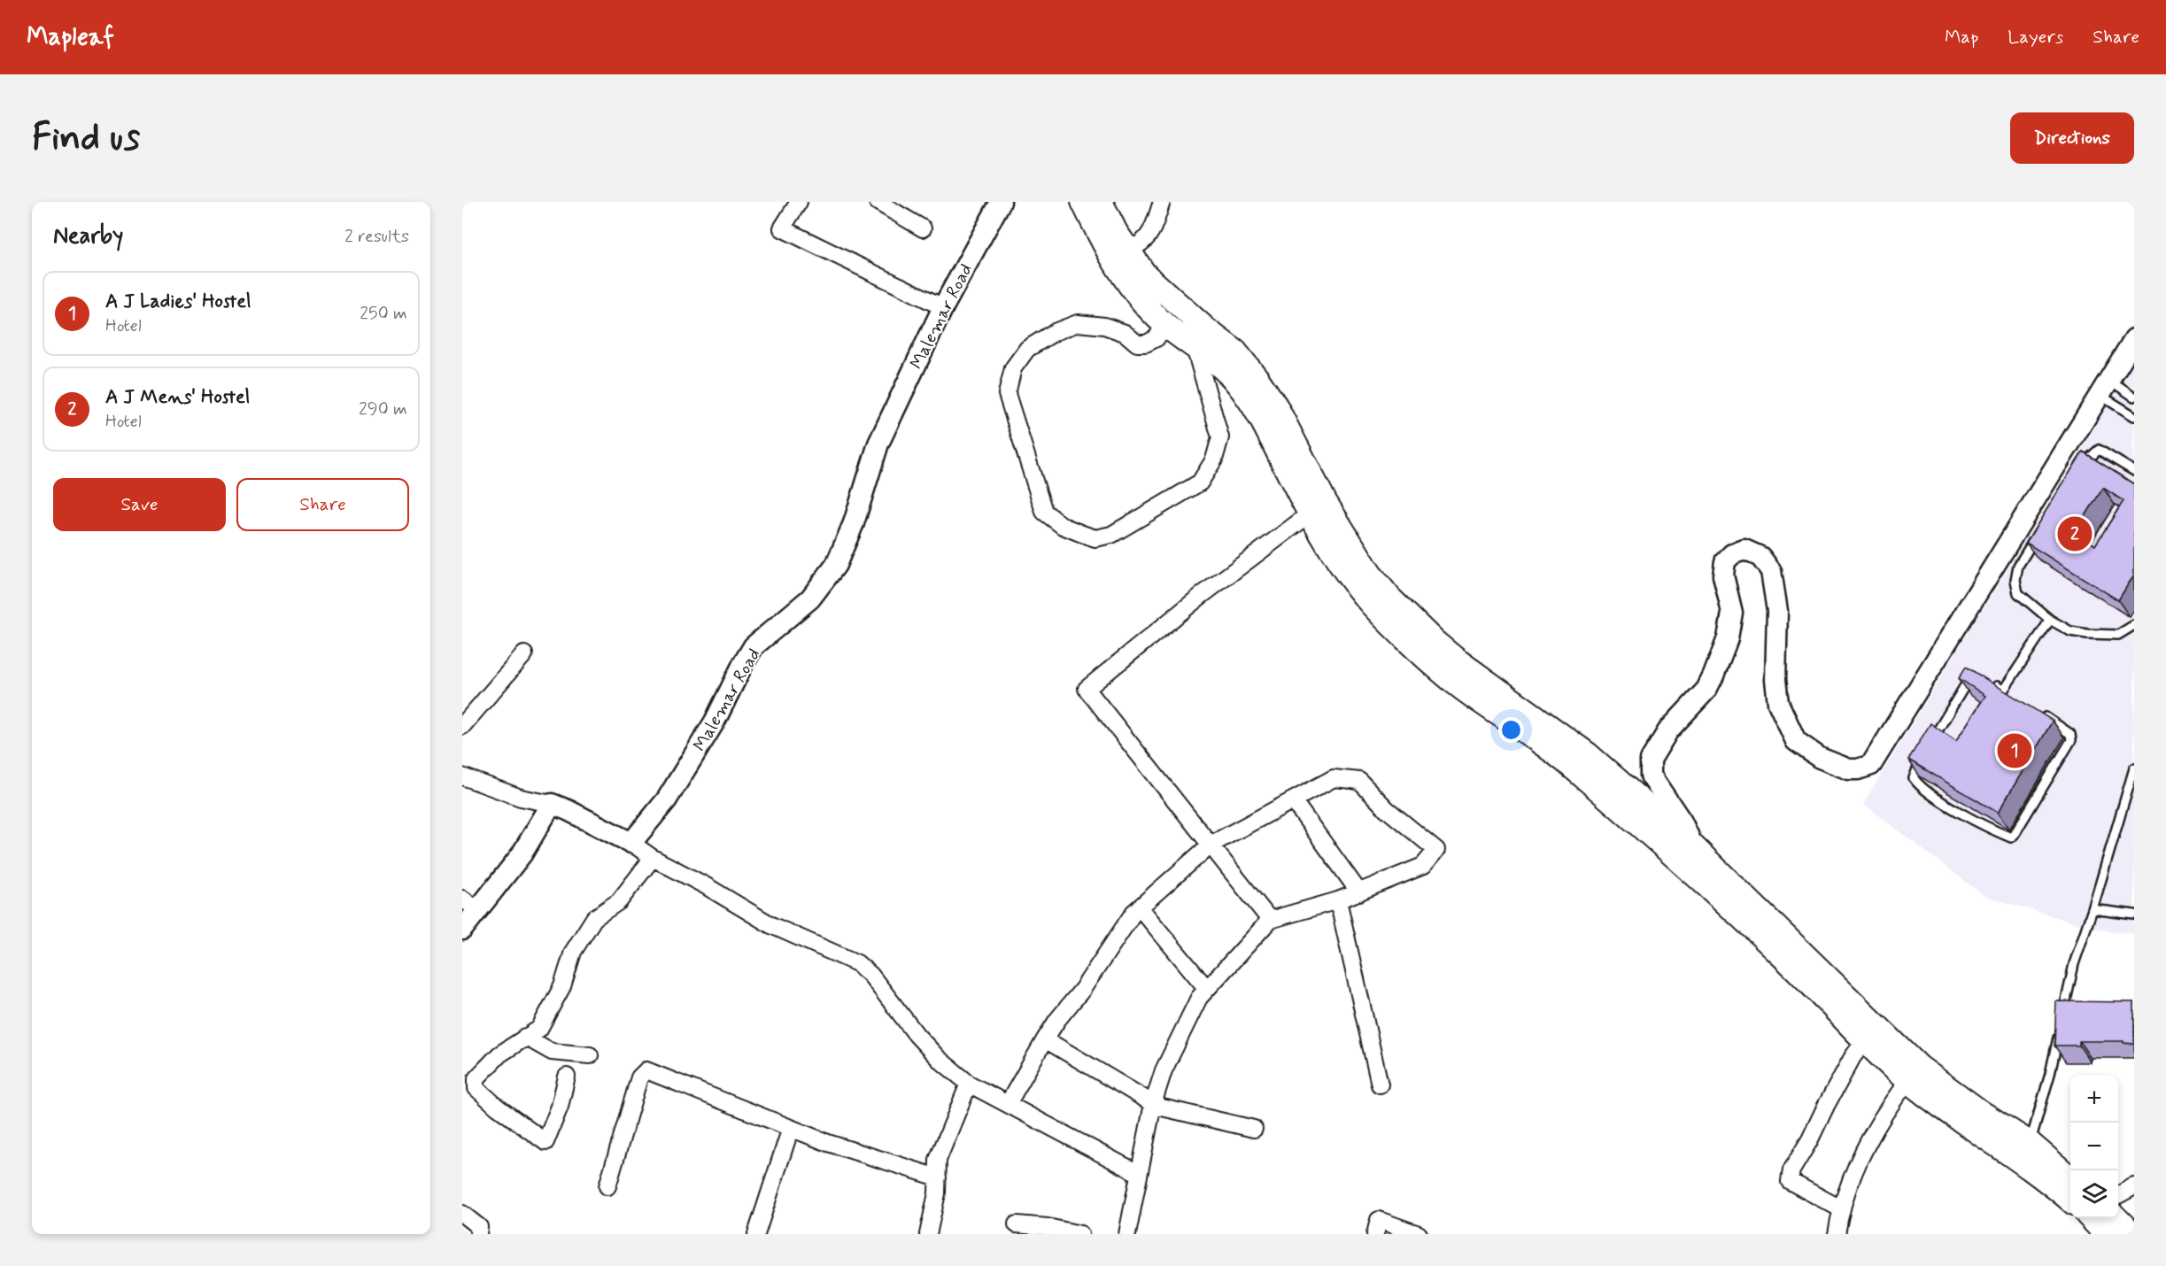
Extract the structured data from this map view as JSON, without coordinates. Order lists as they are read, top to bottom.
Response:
{
  "streets": {
    "street": ["Malemar Road"]
  },
  "page": {
    "header": "Mapleaf",
    "nav": ["Map", "Layers", "Share"],
    "buttons": [
      "Directions",
      ["Save", "Share"]
    ],
    "title": "Find us",
    "heading": ["Nearby", "2 results"],
    "list": [
      {
        "mark": "1",
        "name": "A J Ladies' Hostel",
        "note": "Hotel",
        "value": "250 m"
      },
      {
        "mark": "2",
        "name": "A J Mens' Hostel",
        "note": "Hotel",
        "value": "290 m"
      }
    ],
    "pins": ["2", "1"],
    "map_buttons": ["+", "−"]
  }
}
